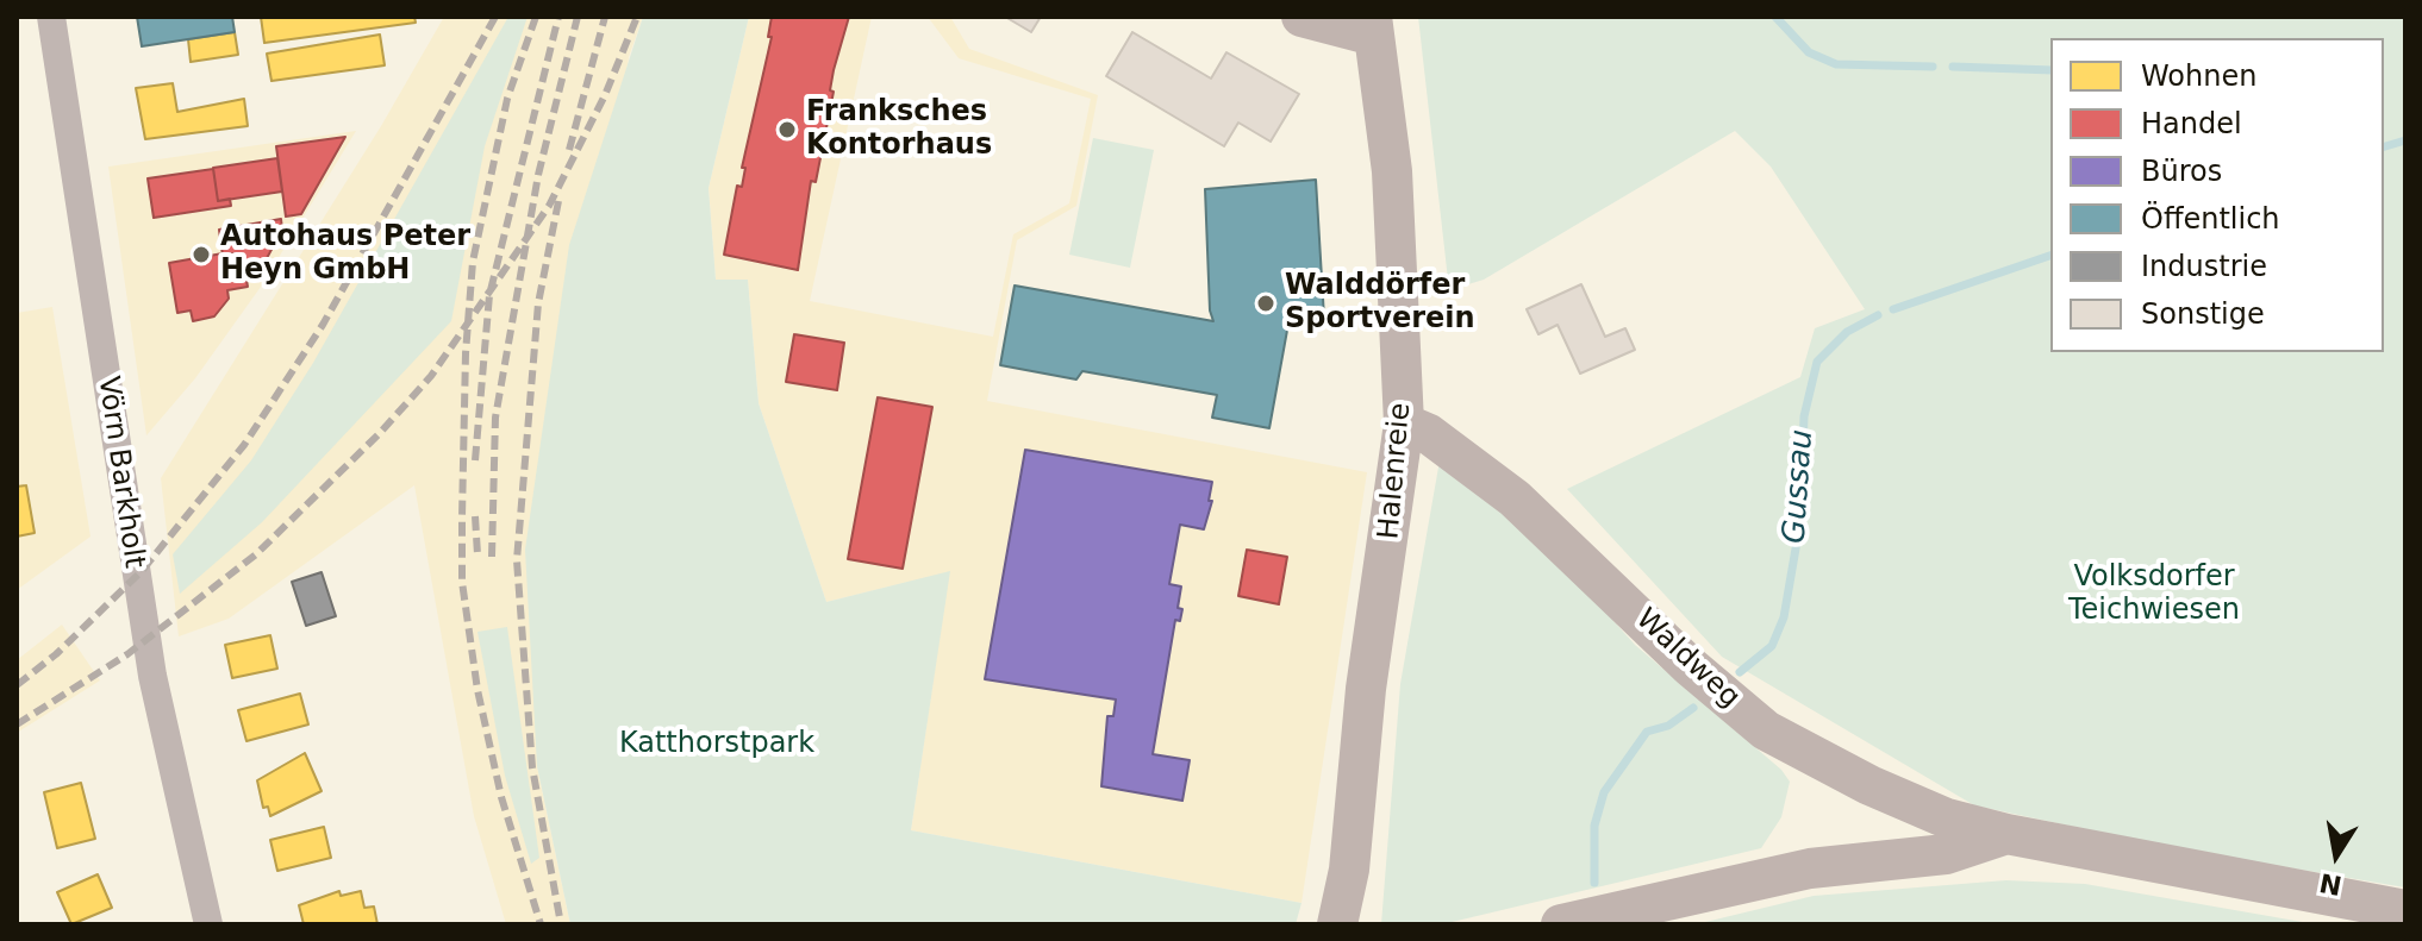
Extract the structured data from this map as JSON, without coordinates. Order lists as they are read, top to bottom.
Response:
{
  "streets": {
    "main road": ["Halenreie", "Waldweg"],
    "street": ["Vörn Barkholt"]
  },
  "crossings": [
    ["Halenreie", "Waldweg"]
  ],
  "water": ["Gussau"],
  "parks": ["Volksdorfer Teichwiesen", "Katthorstpark"],
  "places": ["Franksches Kontorhaus", "Autohaus Peter Heyn GmbH", "Walddörfer Sportverein"],
  "legend": [
    "Wohnen",
    "Handel",
    "Büros",
    "Öffentlich",
    "Industrie",
    "Sonstige"
  ],
  "north": "bottom"
}
